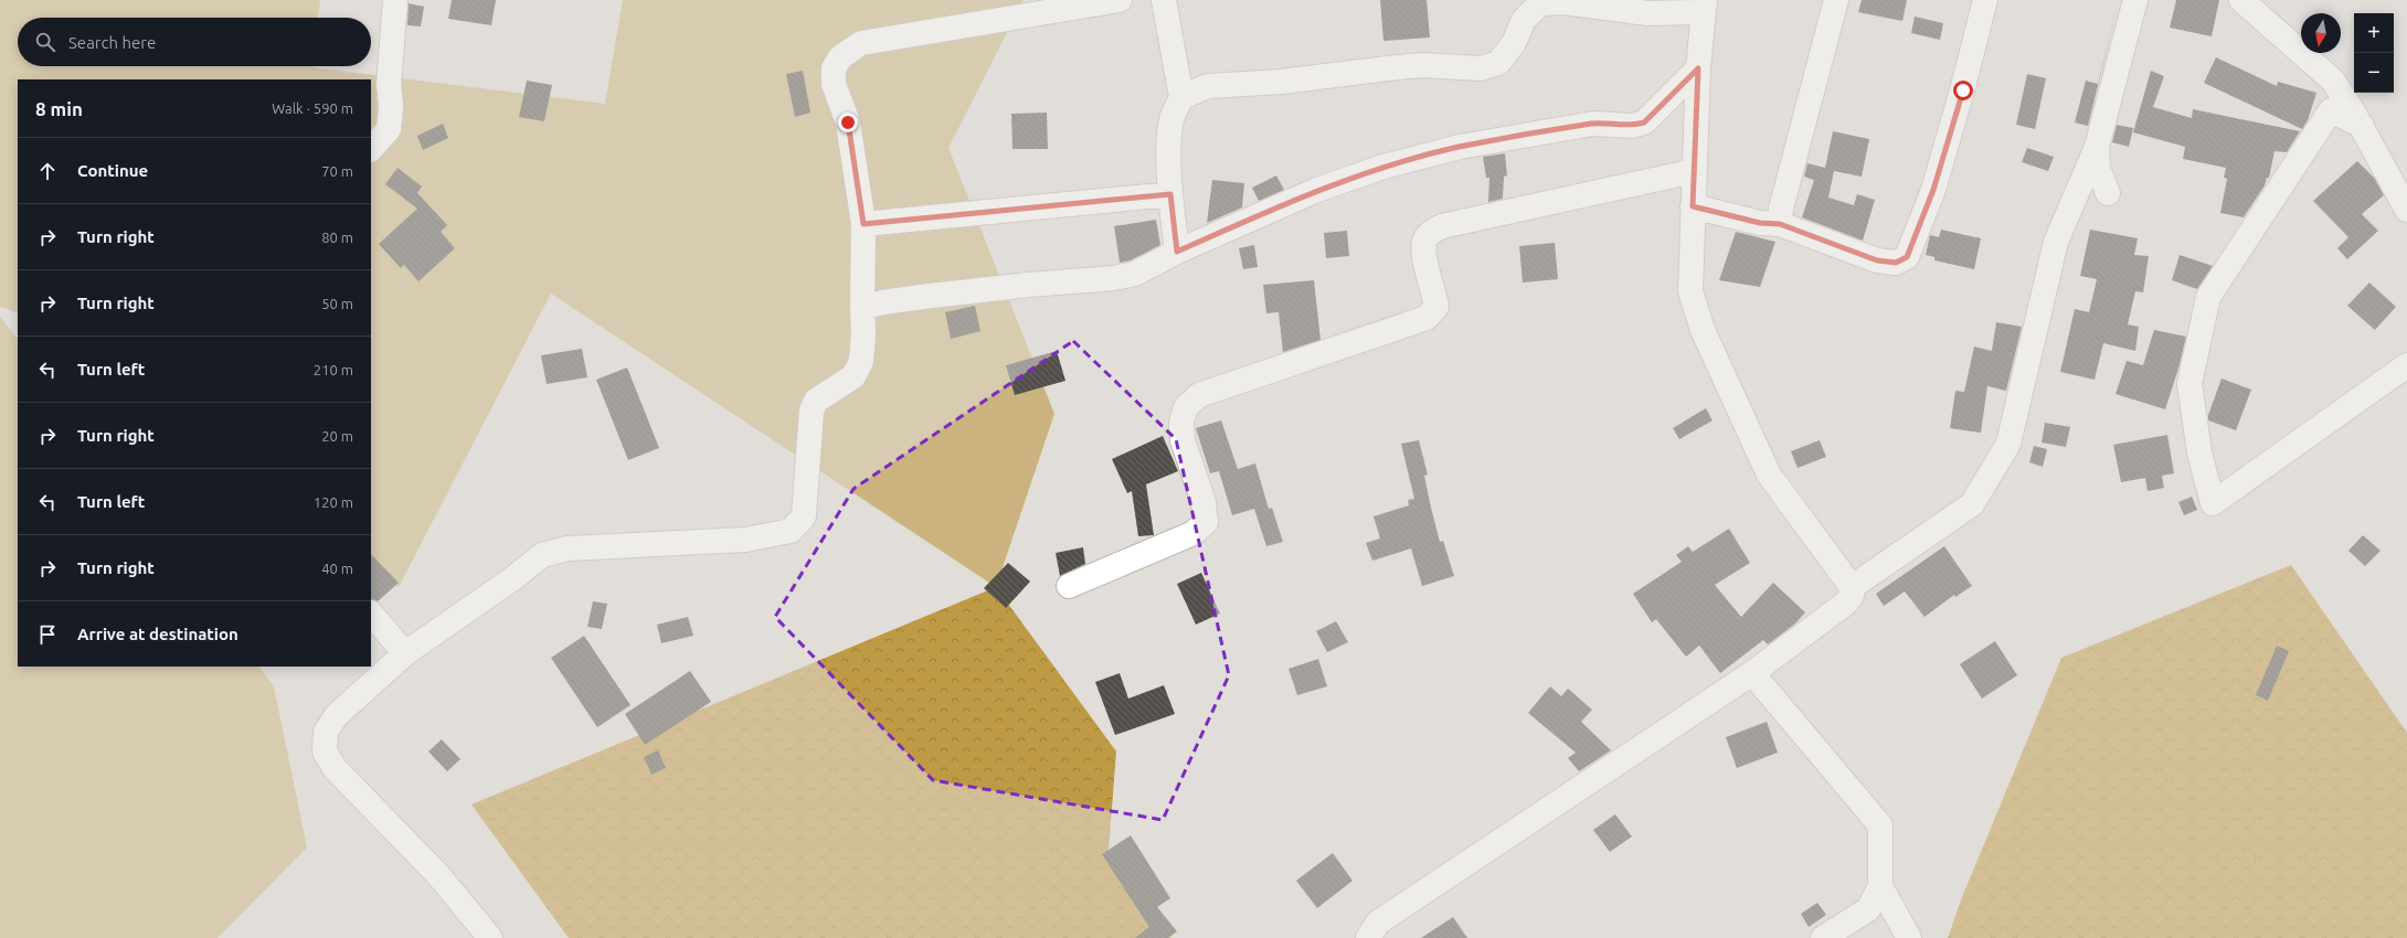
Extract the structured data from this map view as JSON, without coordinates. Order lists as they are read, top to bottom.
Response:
{
  "north": "bottom",
  "page": {
    "map_buttons": ["+", "−"],
    "search": "Search here",
    "heading": ["8 min", "Walk · 590 m"],
    "list": [
      ["Continue", "70 m"],
      ["Turn right", "80 m"],
      ["Turn right", "50 m"],
      ["Turn left", "210 m"],
      ["Turn right", "20 m"],
      ["Turn left", "120 m"],
      ["Turn right", "40 m"],
      "Arrive at destination"
    ]
  }
}
